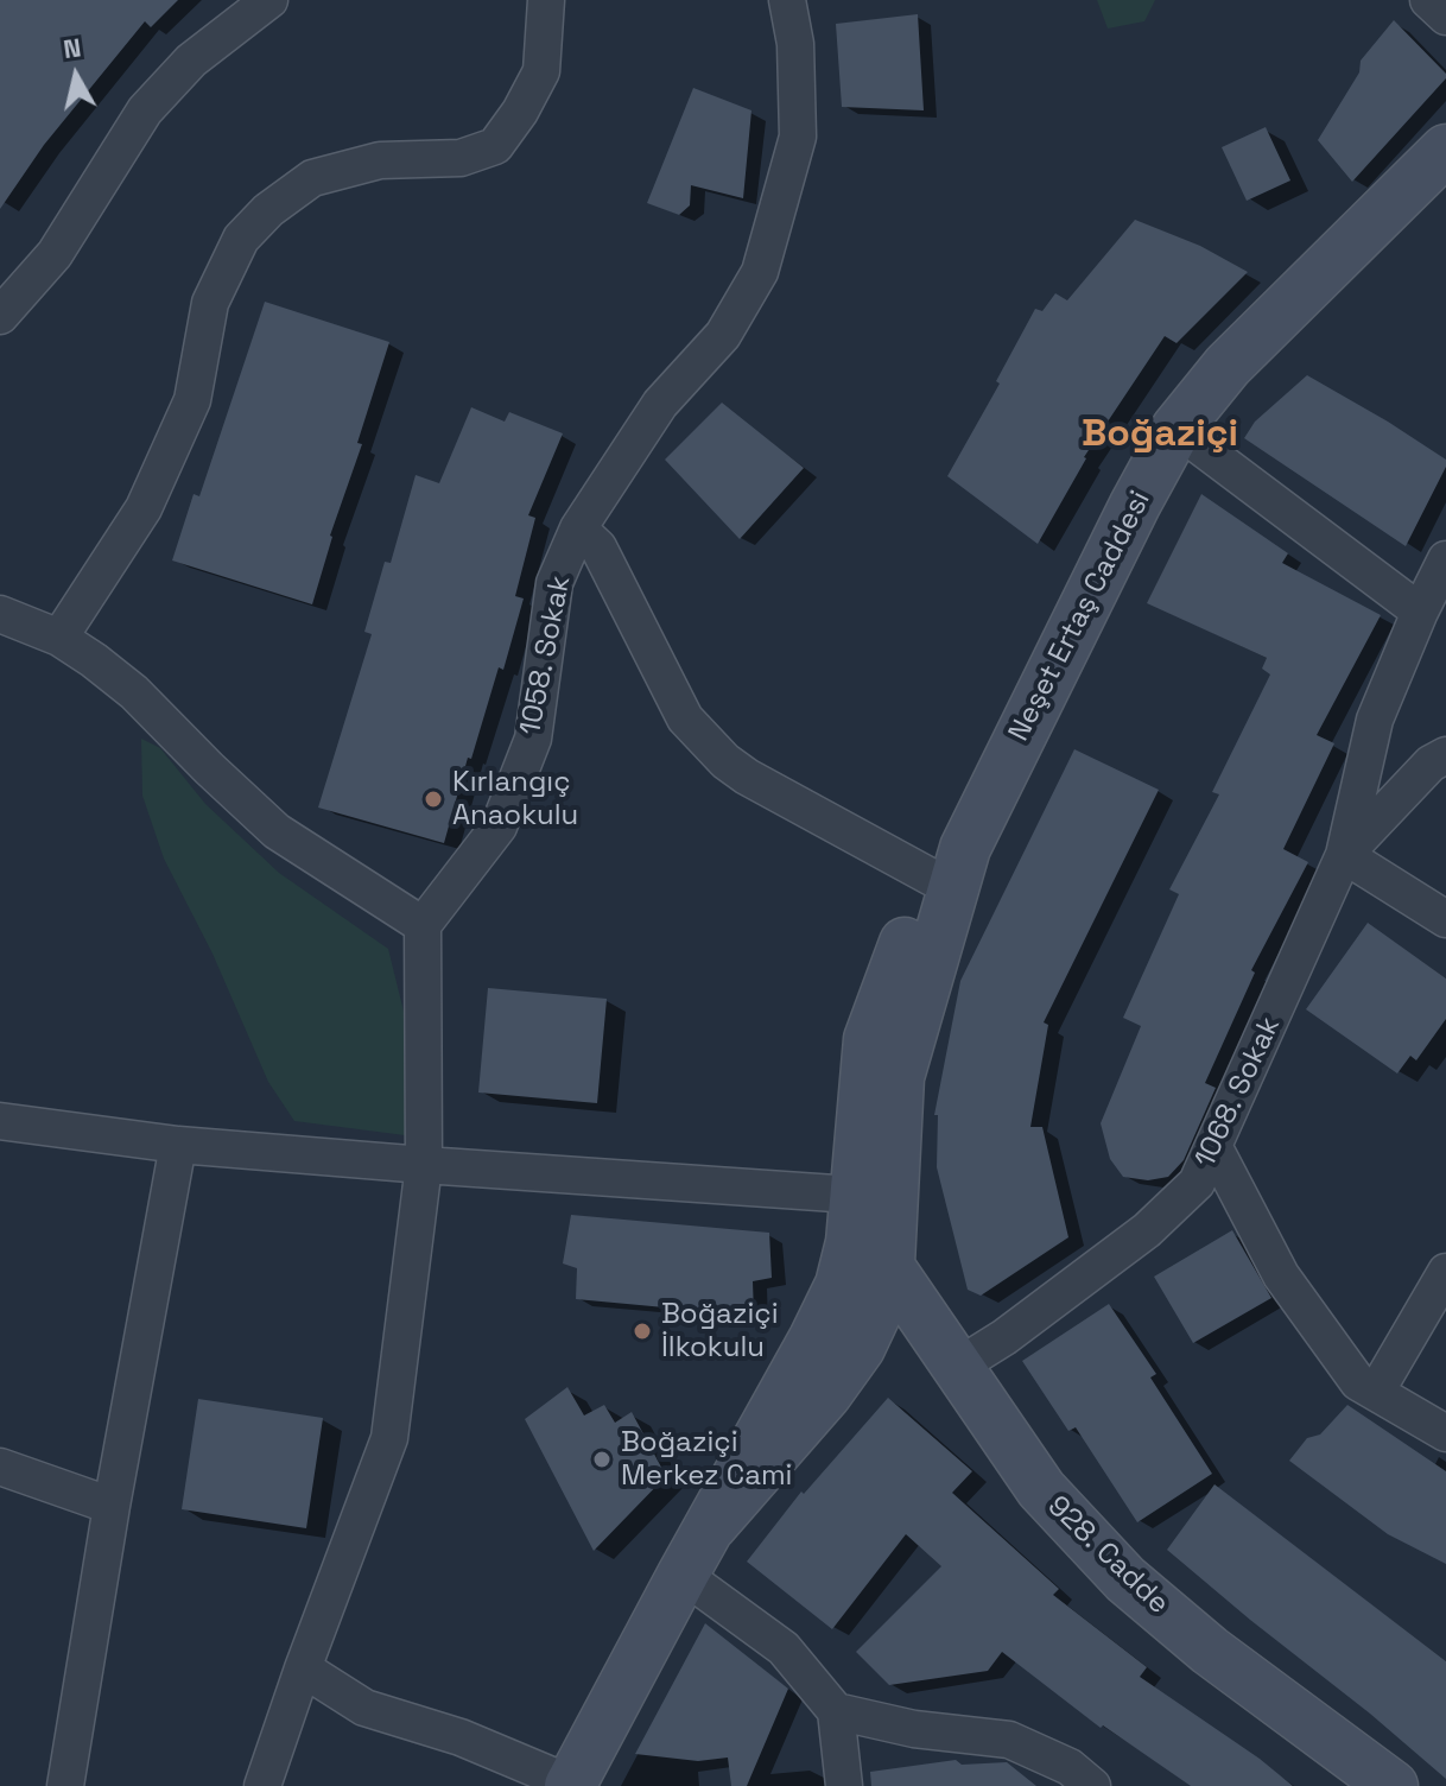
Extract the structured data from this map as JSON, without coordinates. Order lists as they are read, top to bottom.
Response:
{
  "streets": {
    "main road": ["Neşet Ertaş Caddesi", "928. Cadde"],
    "street": ["1058. Sokak", "1068. Sokak"]
  },
  "crossings": [
    ["Neşet Ertaş Caddesi", "928. Cadde"],
    ["1068. Sokak", "928. Cadde"]
  ],
  "districts": ["Boğaziçi"],
  "places": ["Kırlangıç Anaokulu", "Boğaziçi İlkokulu", "Boğaziçi Merkez Cami"],
  "north": "top"
}
